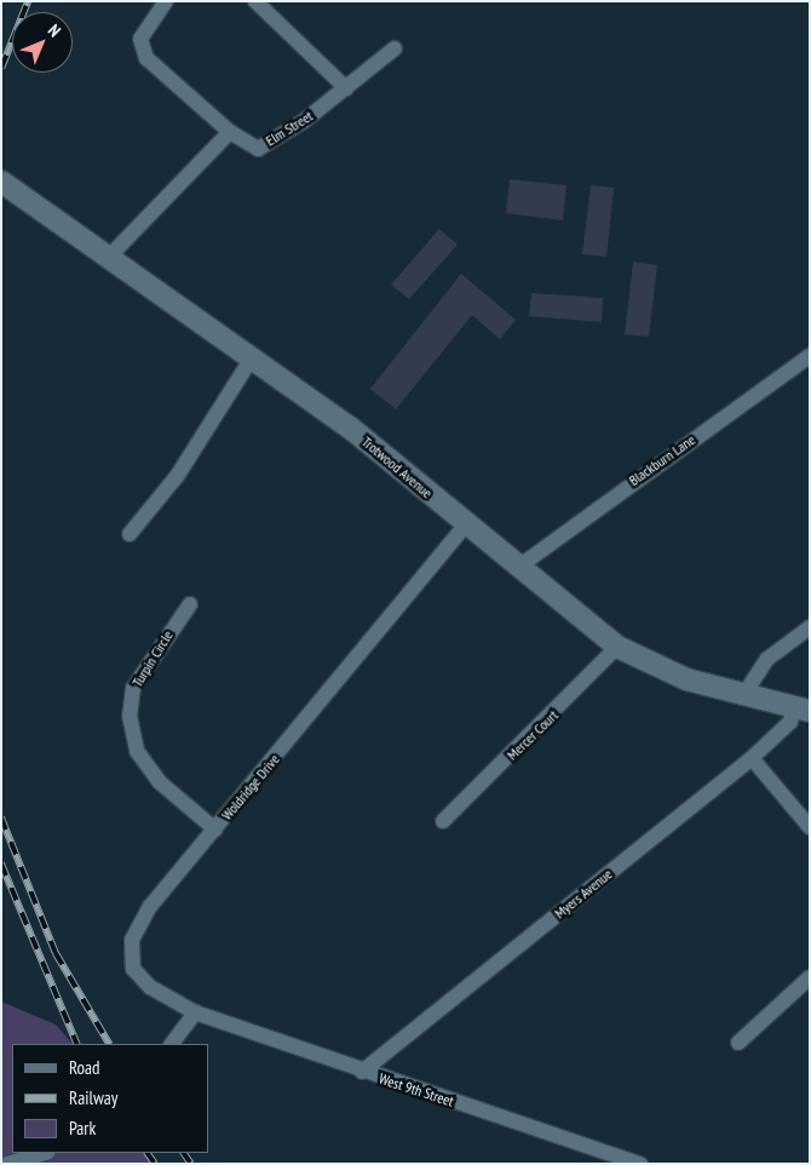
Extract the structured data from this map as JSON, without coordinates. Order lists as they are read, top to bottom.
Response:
{
  "streets": {
    "main road": ["Trotwood Avenue"],
    "street": [
      "Elm Street",
      "Blackburn Lane",
      "Turpin Circle",
      "Mercer Court",
      "Woldridge Drive",
      "Myers Avenue",
      "West 9th Street"
    ]
  },
  "crossings": [
    ["Blackburn Lane", "Trotwood Avenue"],
    ["Trotwood Avenue", "Mercer Court"],
    ["Trotwood Avenue", "Woldridge Drive"],
    ["Trotwood Avenue", "Myers Avenue"],
    ["Turpin Circle", "Woldridge Drive"],
    ["Woldridge Drive", "West 9th Street"],
    ["Myers Avenue", "West 9th Street"]
  ],
  "legend": ["Road", "Railway", "Park"],
  "north": "top right"
}
